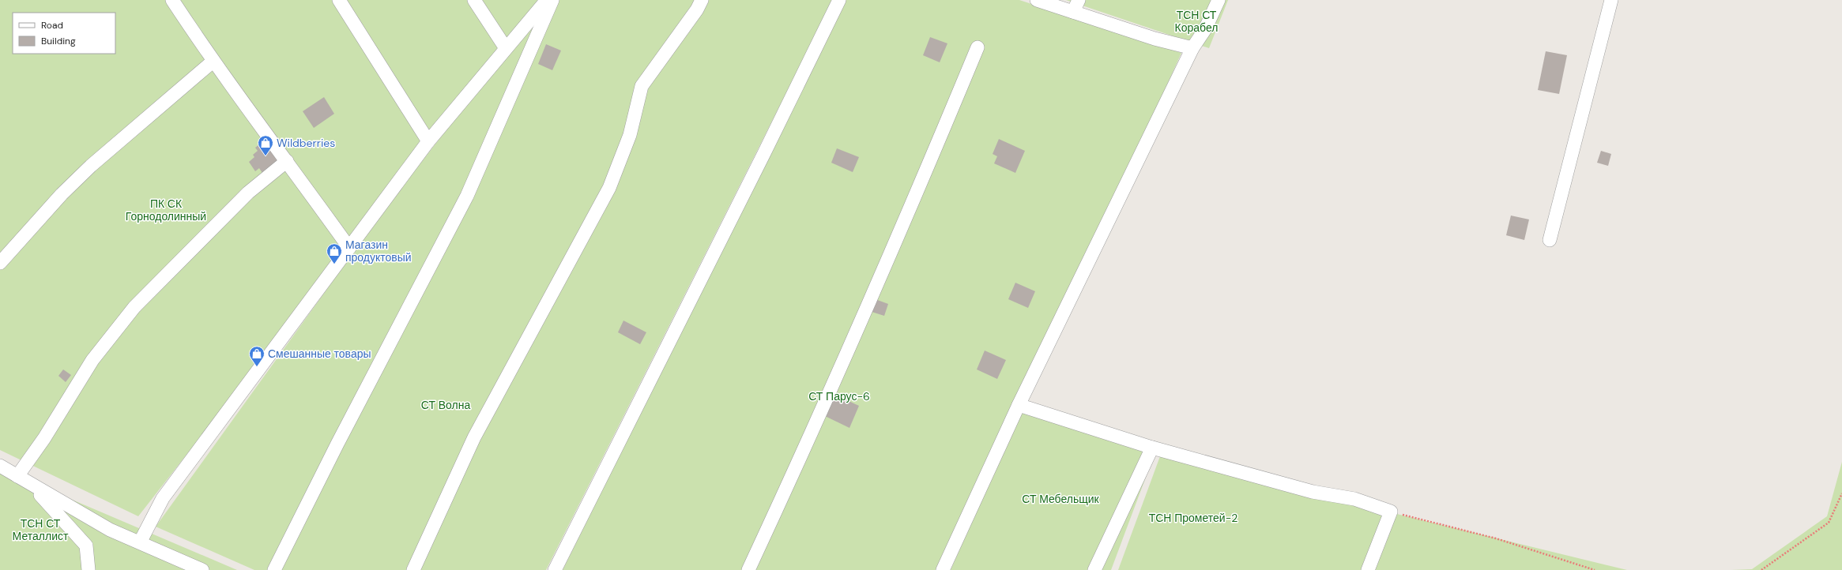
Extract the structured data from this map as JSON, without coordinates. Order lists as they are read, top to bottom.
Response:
{
  "parks": [
    "ТСН СТ Корабел",
    "ПК СК Горнодолинный",
    "СТ Парус-6",
    "СТ Волна",
    "СТ Мебельщик",
    "ТСН Прометей-2",
    "ТСН СТ Металлист"
  ],
  "places": {
    "shop": ["Wildberries", "Магазин продуктовый", "Смешанные товары"]
  },
  "legend": ["Road", "Building"]
}
